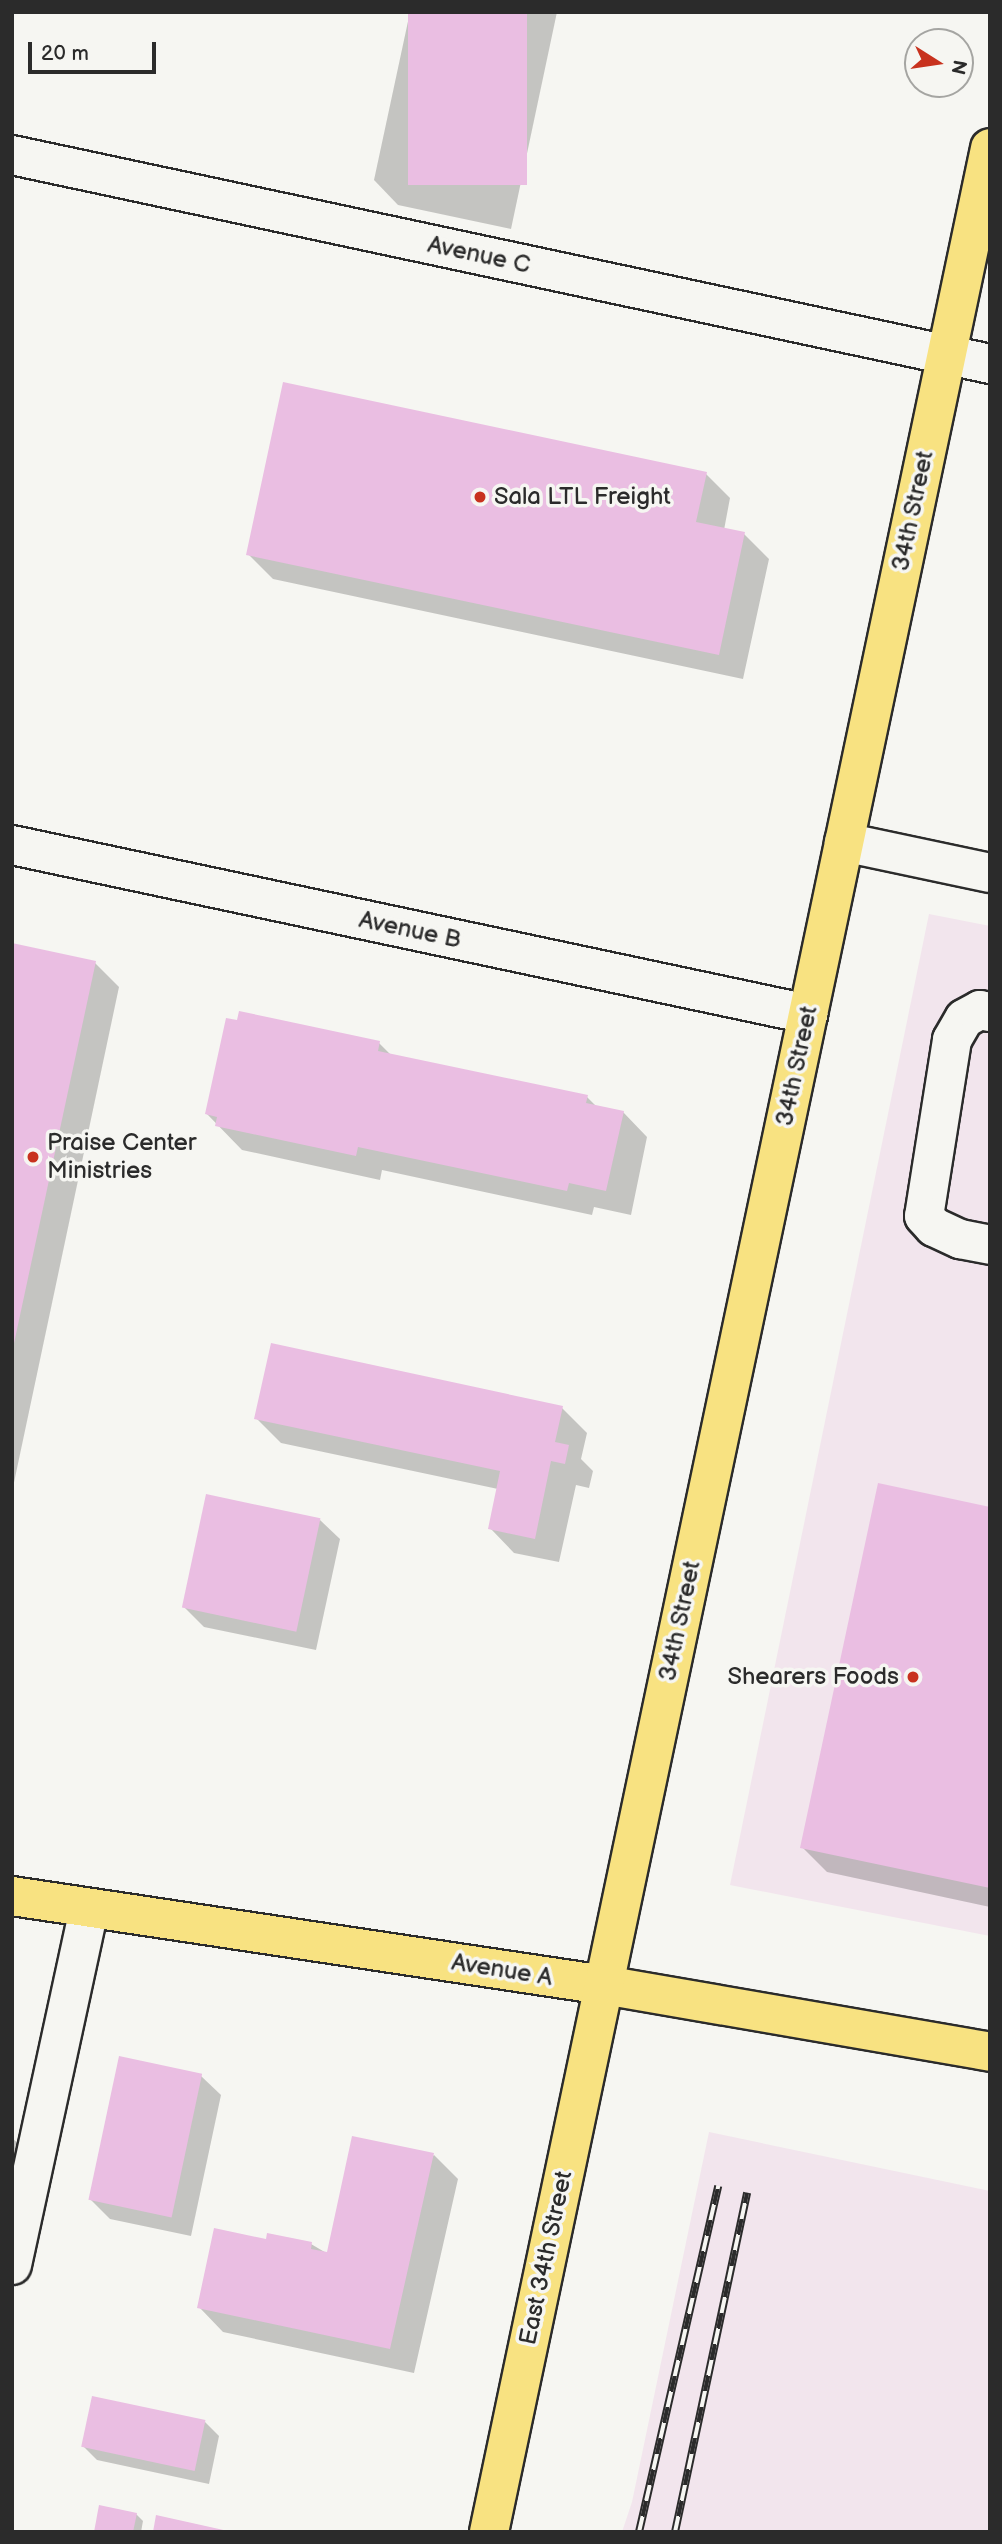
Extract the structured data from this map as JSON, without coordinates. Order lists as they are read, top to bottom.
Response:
{
  "streets": {
    "main road": ["34th Street", "Avenue A", "East 34th Street"],
    "street": ["Avenue C", "Avenue B"]
  },
  "crossings": [
    ["Avenue C", "34th Street"],
    ["34th Street", "Avenue B"],
    ["34th Street", "Avenue A"],
    ["34th Street", "East 34th Street"],
    ["Avenue A", "East 34th Street"]
  ],
  "places": ["Sala LTL Freight", "Praise Center Ministries", "Shearers Foods"],
  "scale_bar": "20 m",
  "north": "right"
}
